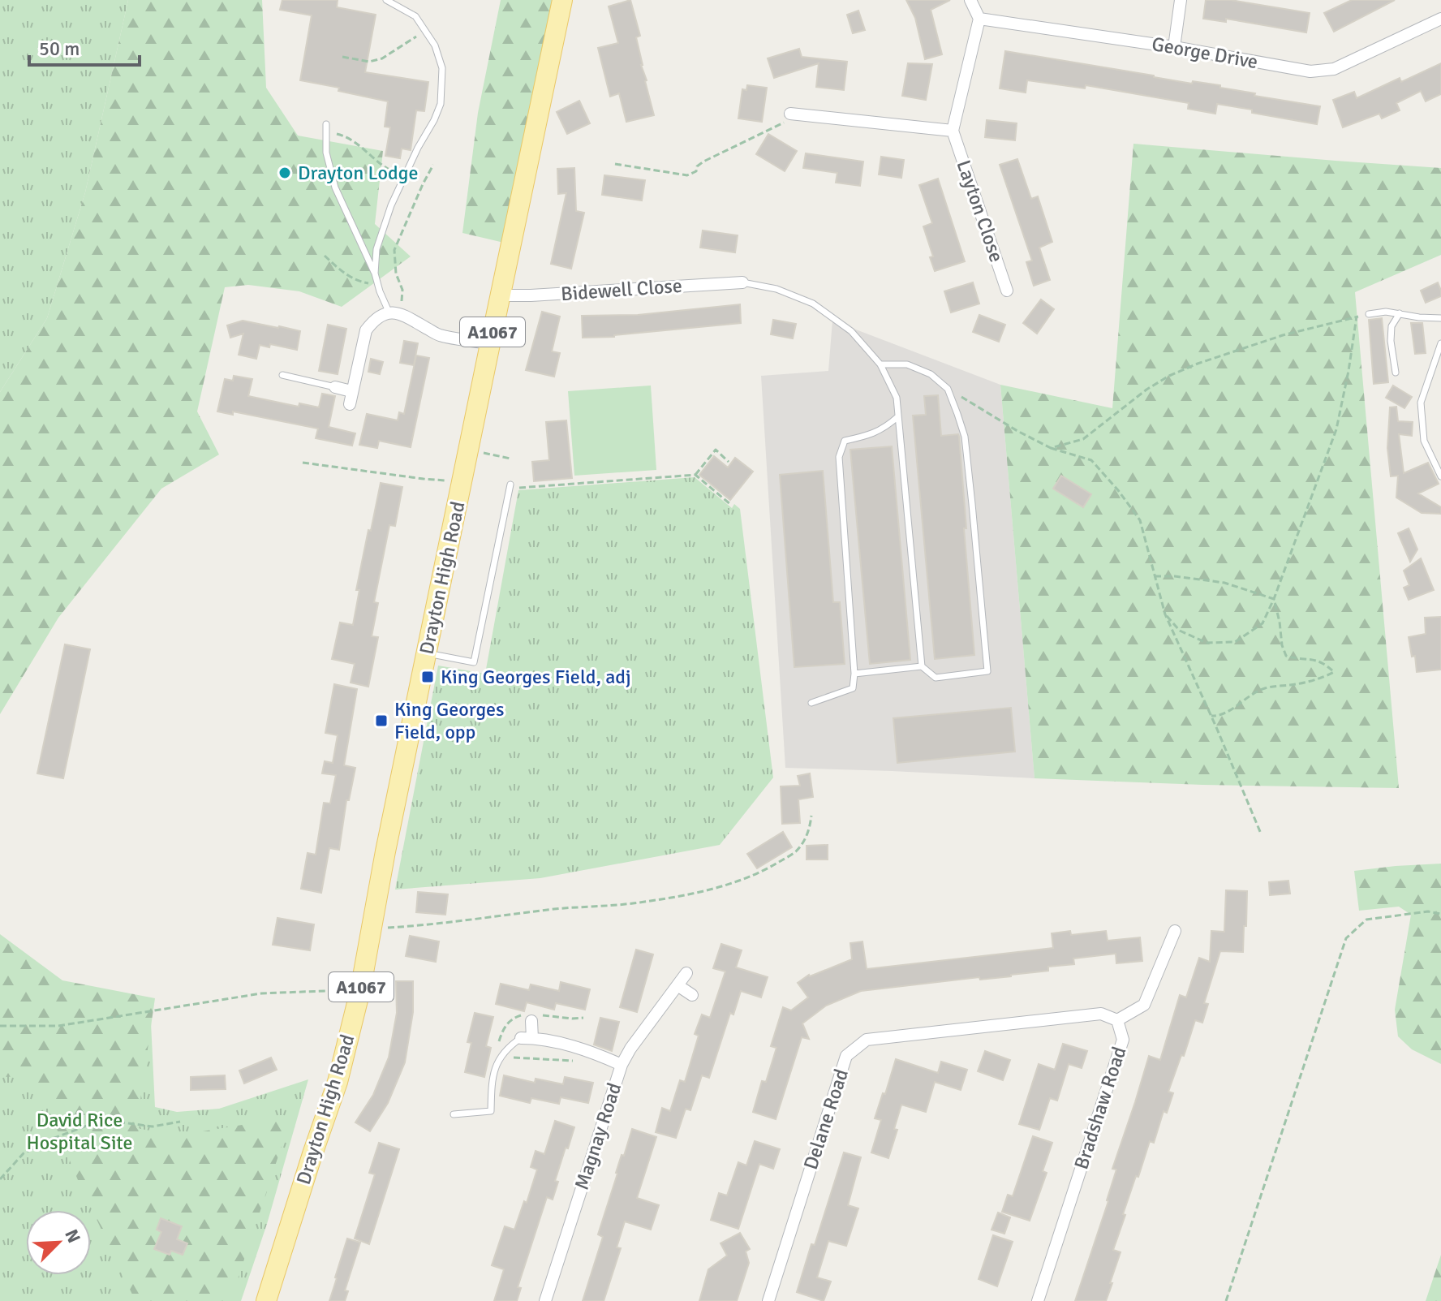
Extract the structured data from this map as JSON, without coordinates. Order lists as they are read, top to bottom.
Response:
{
  "streets": {
    "main road": ["A1067", "Drayton High Road"],
    "street": [
      "George Drive",
      "Layton Close",
      "Bidewell Close",
      "Bradshaw Road",
      "Delane Road",
      "Magnay Road"
    ]
  },
  "crossings": [
    ["Bidewell Close", "Drayton High Road"],
    ["Bradshaw Road", "Delane Road"]
  ],
  "parks": ["David Rice Hospital Site"],
  "places": {
    "other": ["Drayton Lodge"],
    "transit": ["King Georges Field, adj", "King Georges Field, opp"]
  },
  "scale_bar": "50 m",
  "north": "top right"
}
